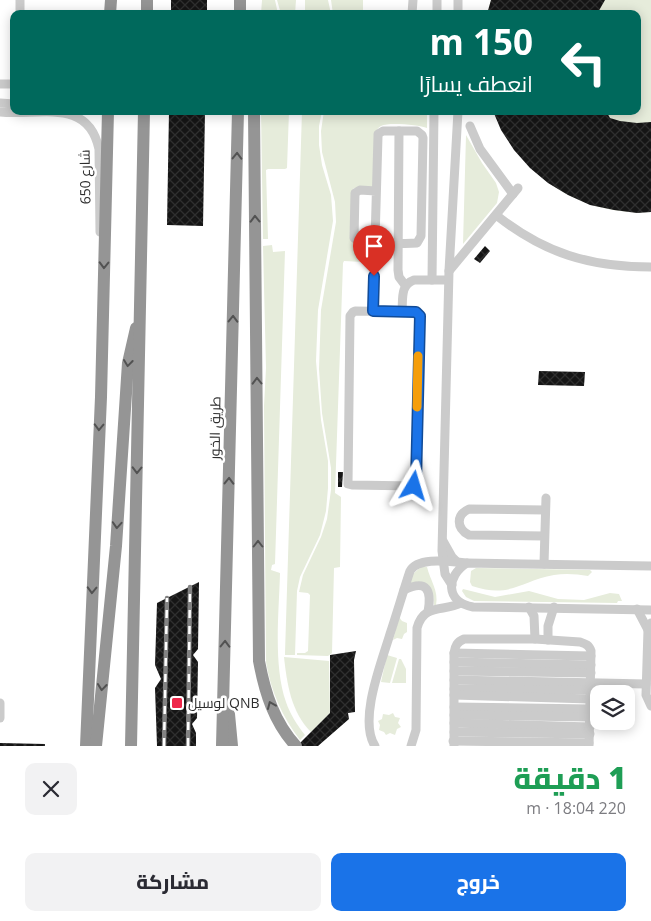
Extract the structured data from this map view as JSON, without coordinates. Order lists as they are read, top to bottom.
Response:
{
  "streets": {
    "highway": ["طريق الخور"],
    "street": ["شارع 650"]
  },
  "places": {
    "transit": ["لوسيل QNB"]
  },
  "page": {
    "turn": ["150 m", "انعطف يسارًا"],
    "heading": ["1 دقيقة", "220 m · 18:04"],
    "buttons": ["خروج", "مشاركة"]
  }
}
